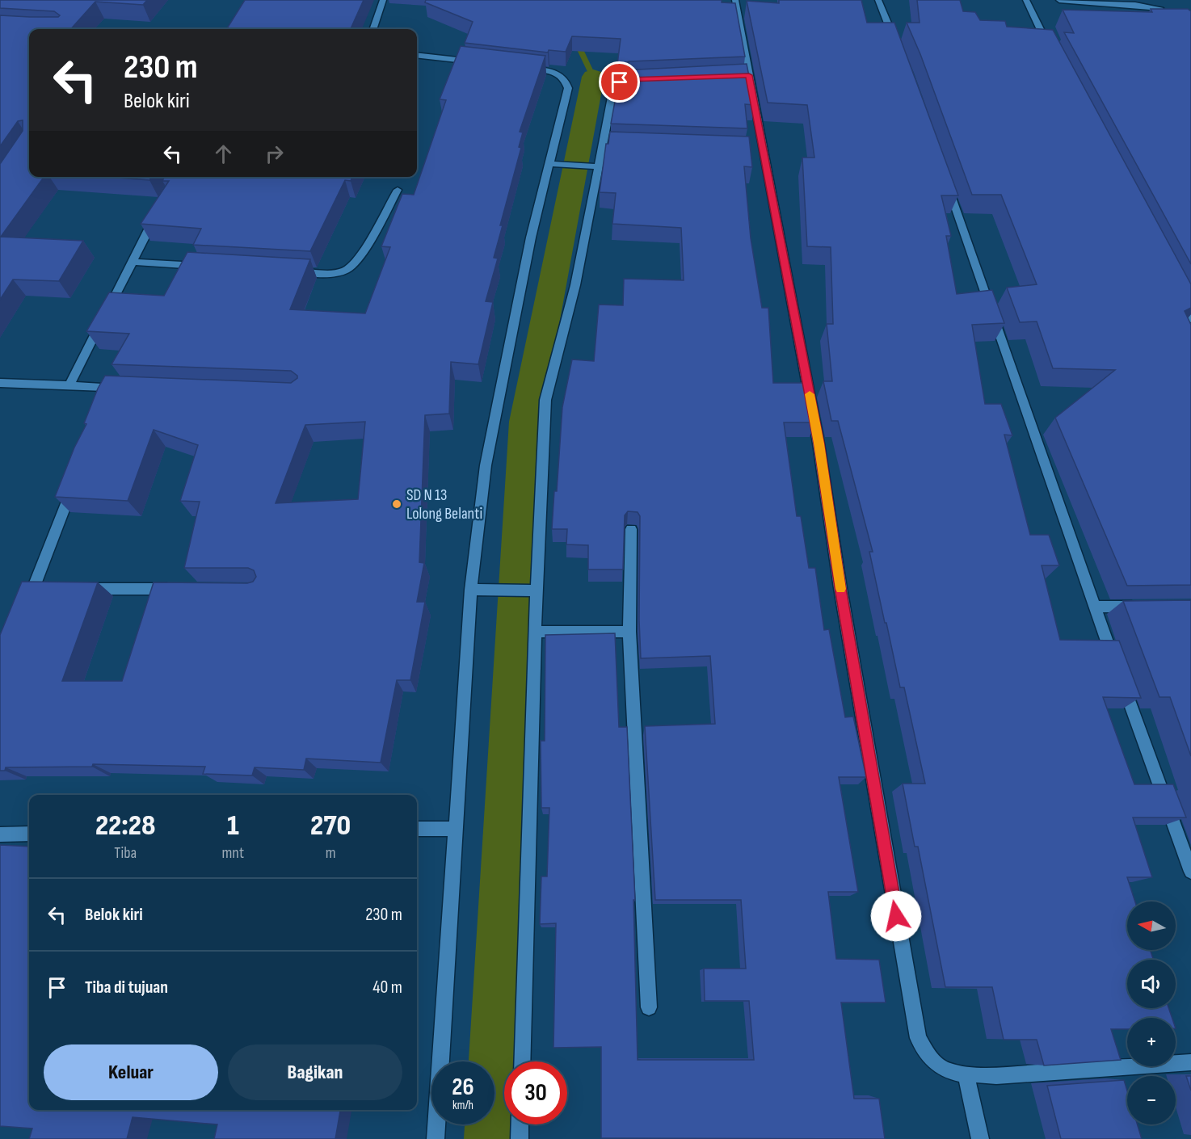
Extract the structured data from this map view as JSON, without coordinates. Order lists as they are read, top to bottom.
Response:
{
  "places": ["SD N 13 Lolong Belanti"],
  "north": "left",
  "page": {
    "turn": ["230 m", "Belok kiri"],
    "eta": [
      "22:28",
      "Tiba",
      "1",
      "mnt",
      "270",
      "m"
    ],
    "list": [
      {
        "name": "Belok kiri",
        "value": "230 m"
      },
      {
        "name": "Tiba di tujuan",
        "value": "40 m"
      }
    ],
    "map_buttons": ["+", "−"],
    "buttons": ["Keluar", "Bagikan"],
    "speed": "26 km/h",
    "limit": "30"
  }
}
